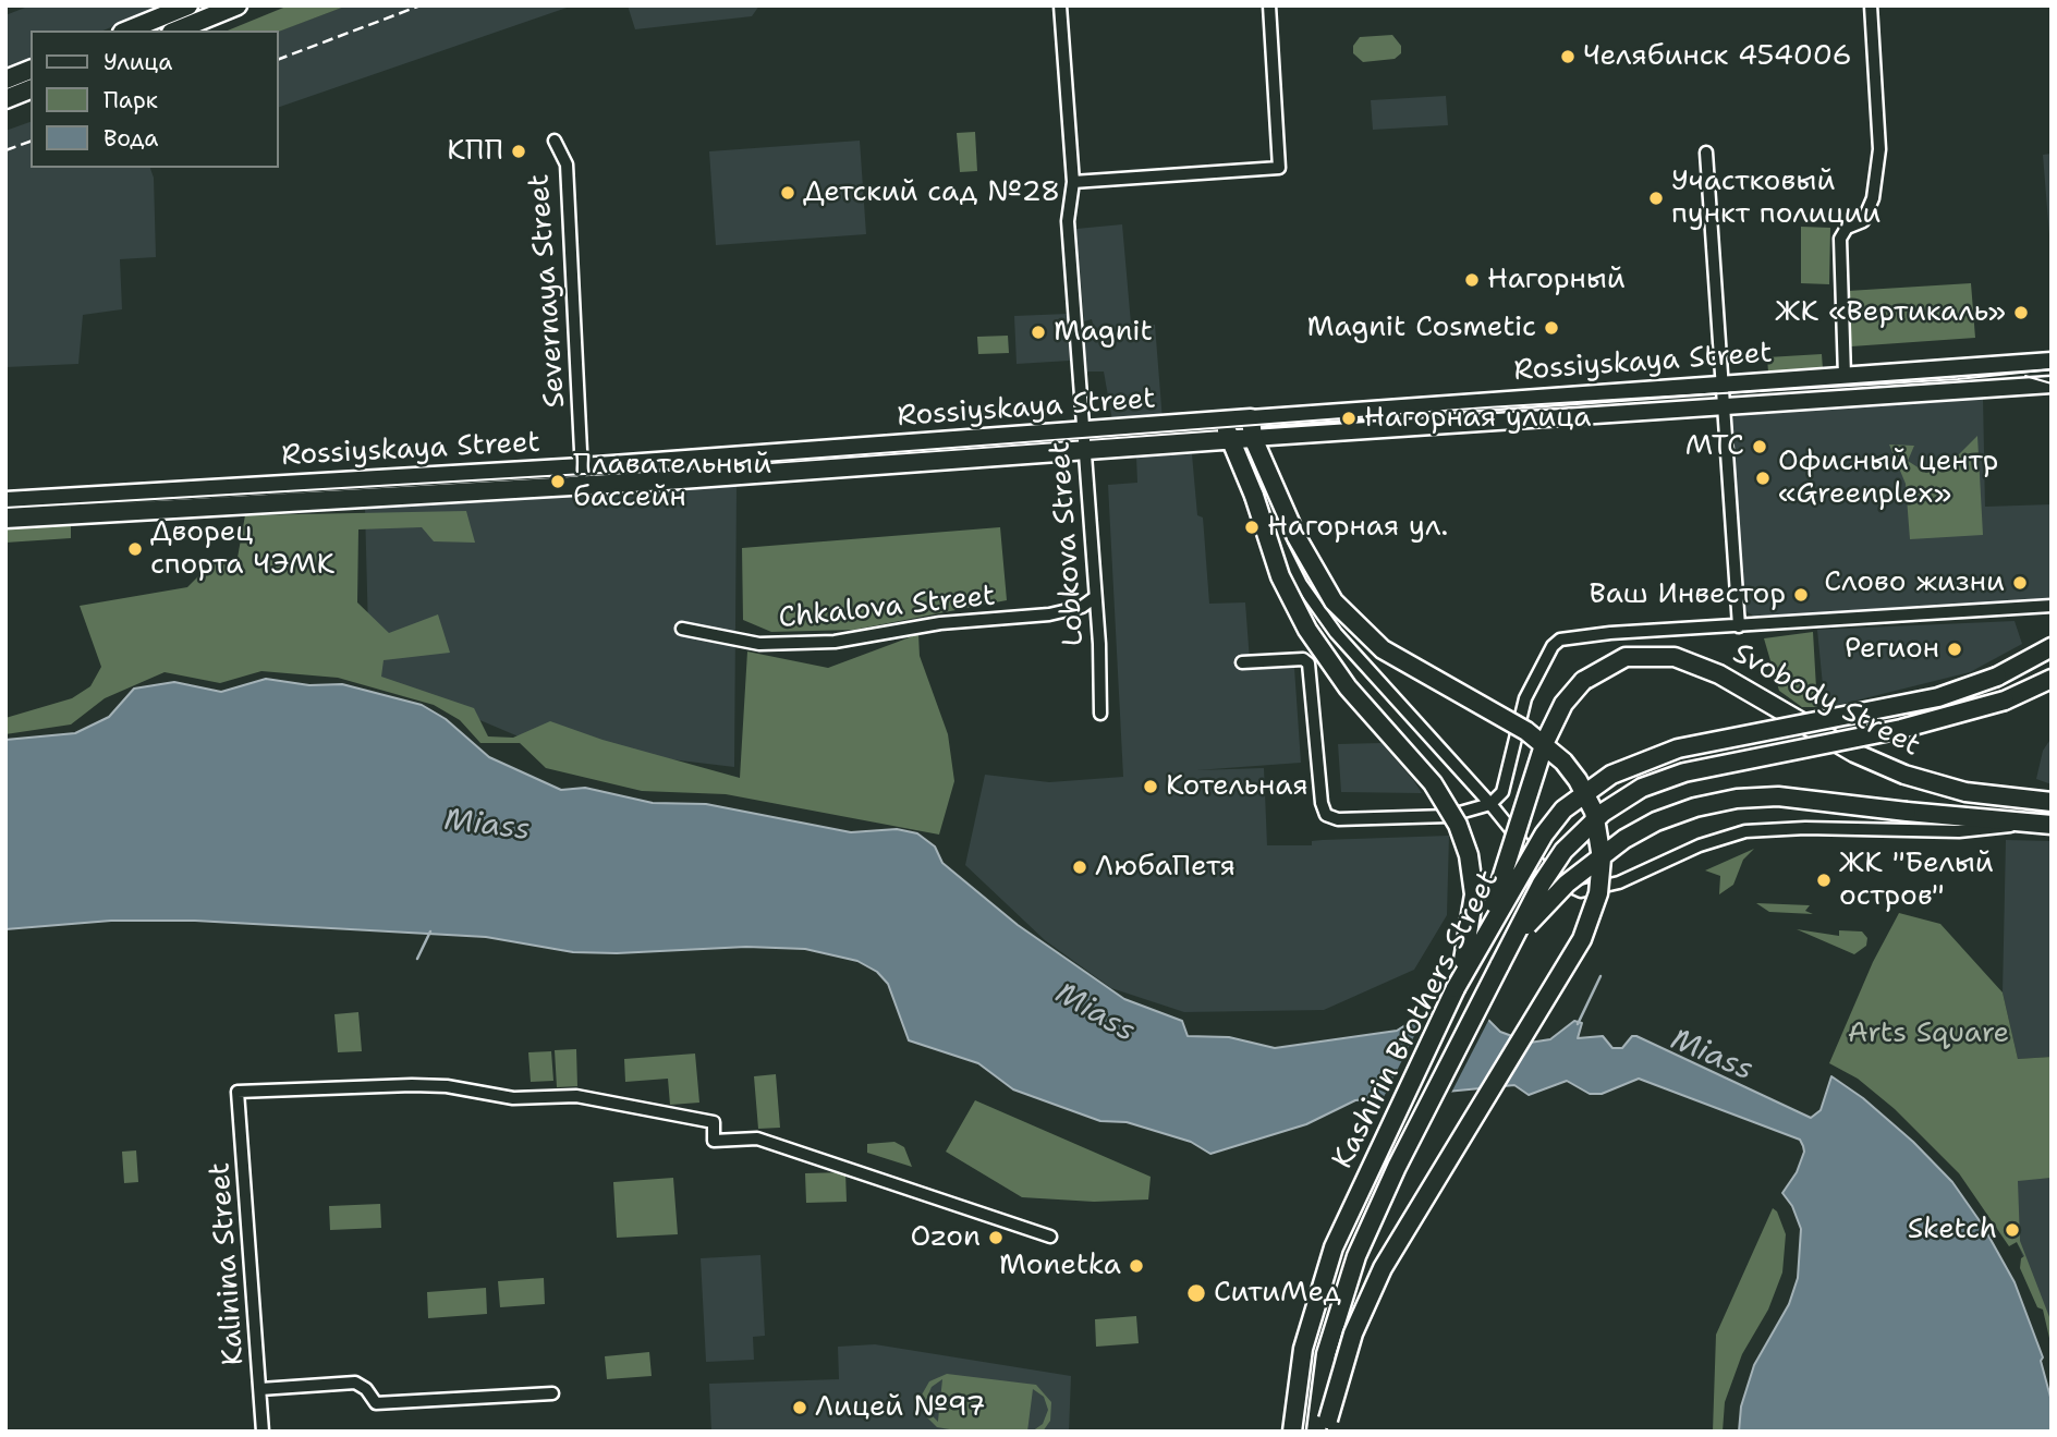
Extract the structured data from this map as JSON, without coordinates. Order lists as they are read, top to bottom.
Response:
{
  "streets": {
    "main road": ["Rossiyskaya Street", "Svobody Street", "Kashirin Brothers Street"],
    "street": [
      "Severnaya Street",
      "Lobkova Street",
      "Chkalova Street",
      "Kalinina Street"
    ]
  },
  "crossings": [
    ["Severnaya Street", "Rossiyskaya Street"],
    ["Rossiyskaya Street", "Lobkova Street"],
    ["Lobkova Street", "Chkalova Street"],
    ["Svobody Street", "Kashirin Brothers Street"]
  ],
  "water": ["Miass"],
  "parks": ["Arts Square"],
  "places": [
    "Челябинск 454006",
    "КПП",
    "Детский сад №28",
    "Участковый пункт полиции",
    "Нагорный",
    "ЖК «Вертикаль»",
    "Magnit Cosmetic",
    "Magnit",
    "Нагорная улица",
    "МТС",
    "Офисный центр «Greenplex»",
    "Плавательный бассейн",
    "Нагорная ул.",
    "Дворец спорта ЧЭМК",
    "Слово жизни",
    "Ваш Инвестор",
    "Регион",
    "Котельная",
    "ЛюбаПетя",
    "ЖК \"Белый остров\"",
    "Sketch",
    "Ozon",
    "Monetka",
    "СитиМед",
    "Лицей №97"
  ],
  "legend": ["Улица", "Парк", "Вода"]
}
